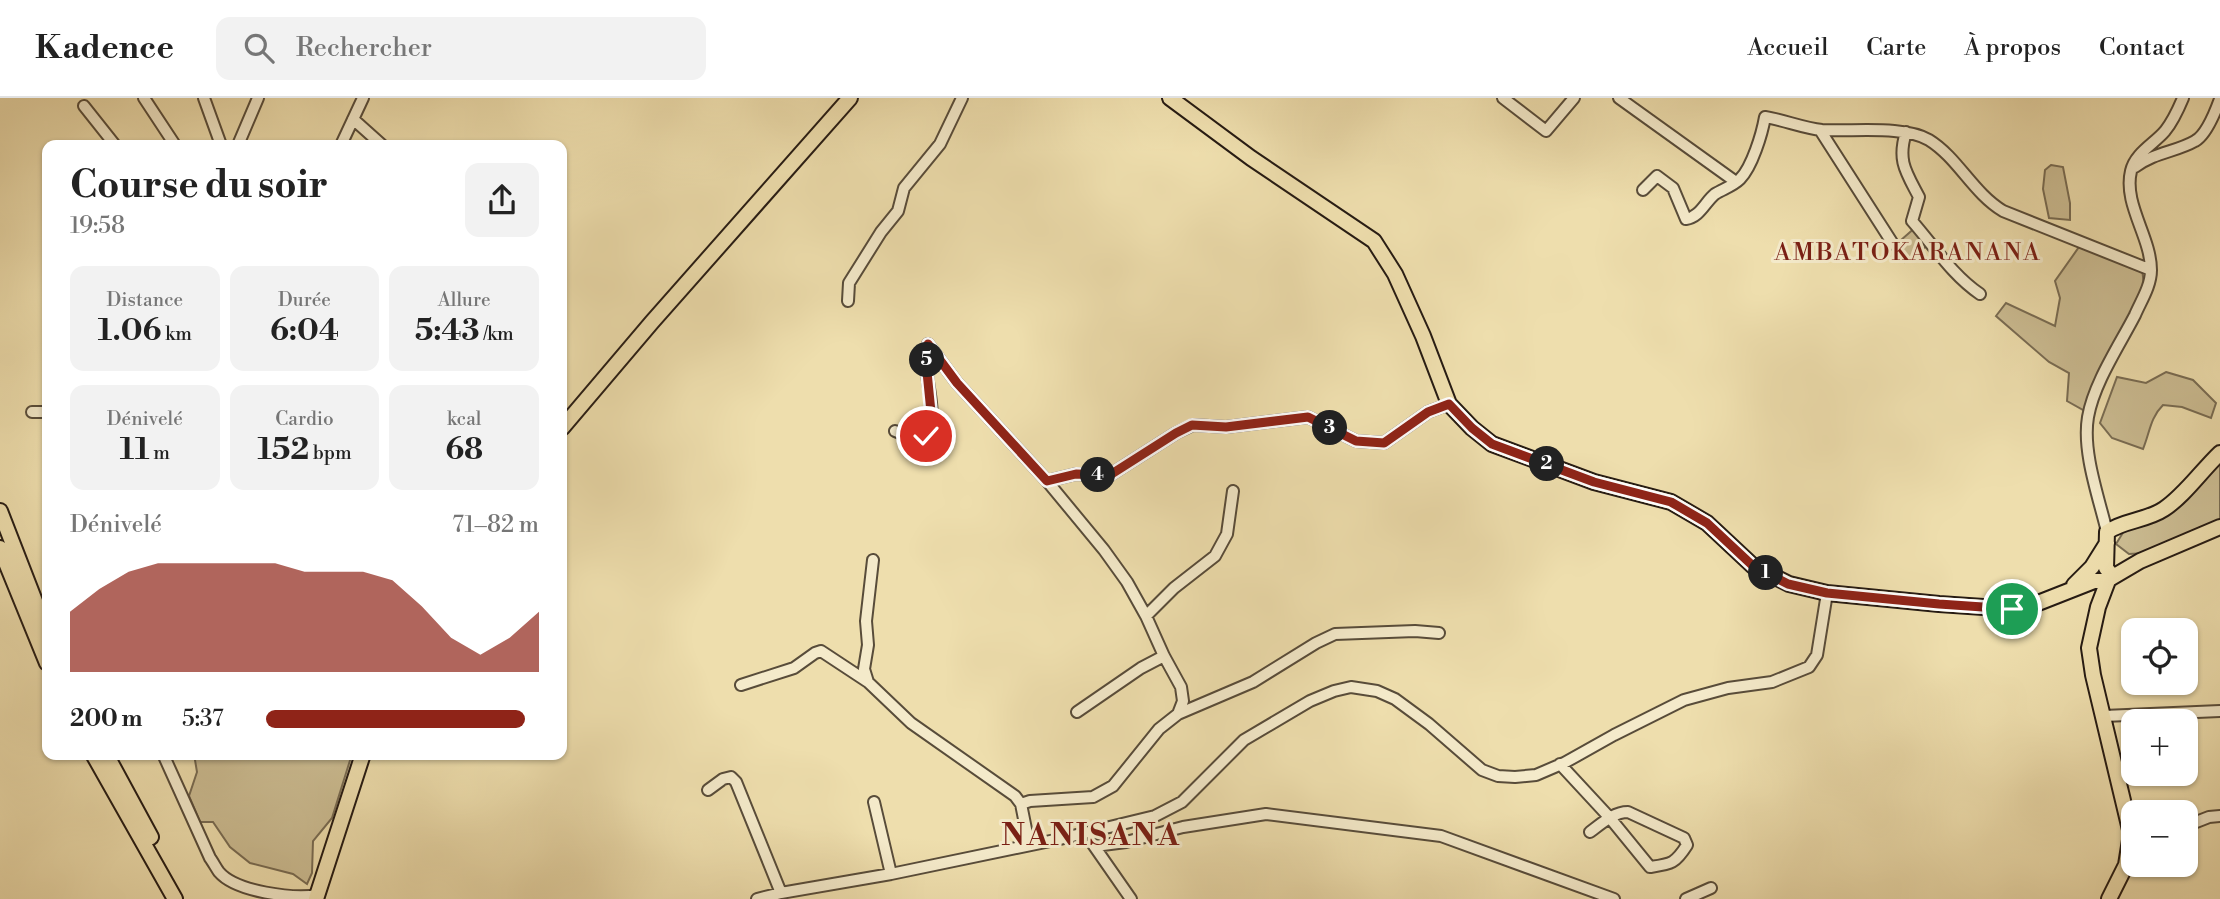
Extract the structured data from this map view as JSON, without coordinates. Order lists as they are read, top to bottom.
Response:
{
  "districts": ["AMBATOKARANANA", "NANISANA"],
  "page": {
    "header": "Kadence",
    "search": "Rechercher",
    "nav": [
      "Accueil",
      "Carte",
      "À propos",
      "Contact"
    ],
    "heading": ["Course du soir", "19:58"],
    "stats": [
      ["Distance", "1.06 km"],
      ["Durée", "6:04"],
      ["Allure", "5:43 /km"],
      ["Dénivelé", "11 m"],
      ["Cardio", "152 bpm"],
      ["kcal", "68"]
    ],
    "pins": [
      "5",
      "3",
      "2",
      "4",
      "1"
    ],
    "chart": ["Dénivelé", "71–82 m"],
    "map_buttons": ["+", "−"],
    "list": [
      {
        "name": "200 m",
        "note": "5:37"
      }
    ]
  }
}
